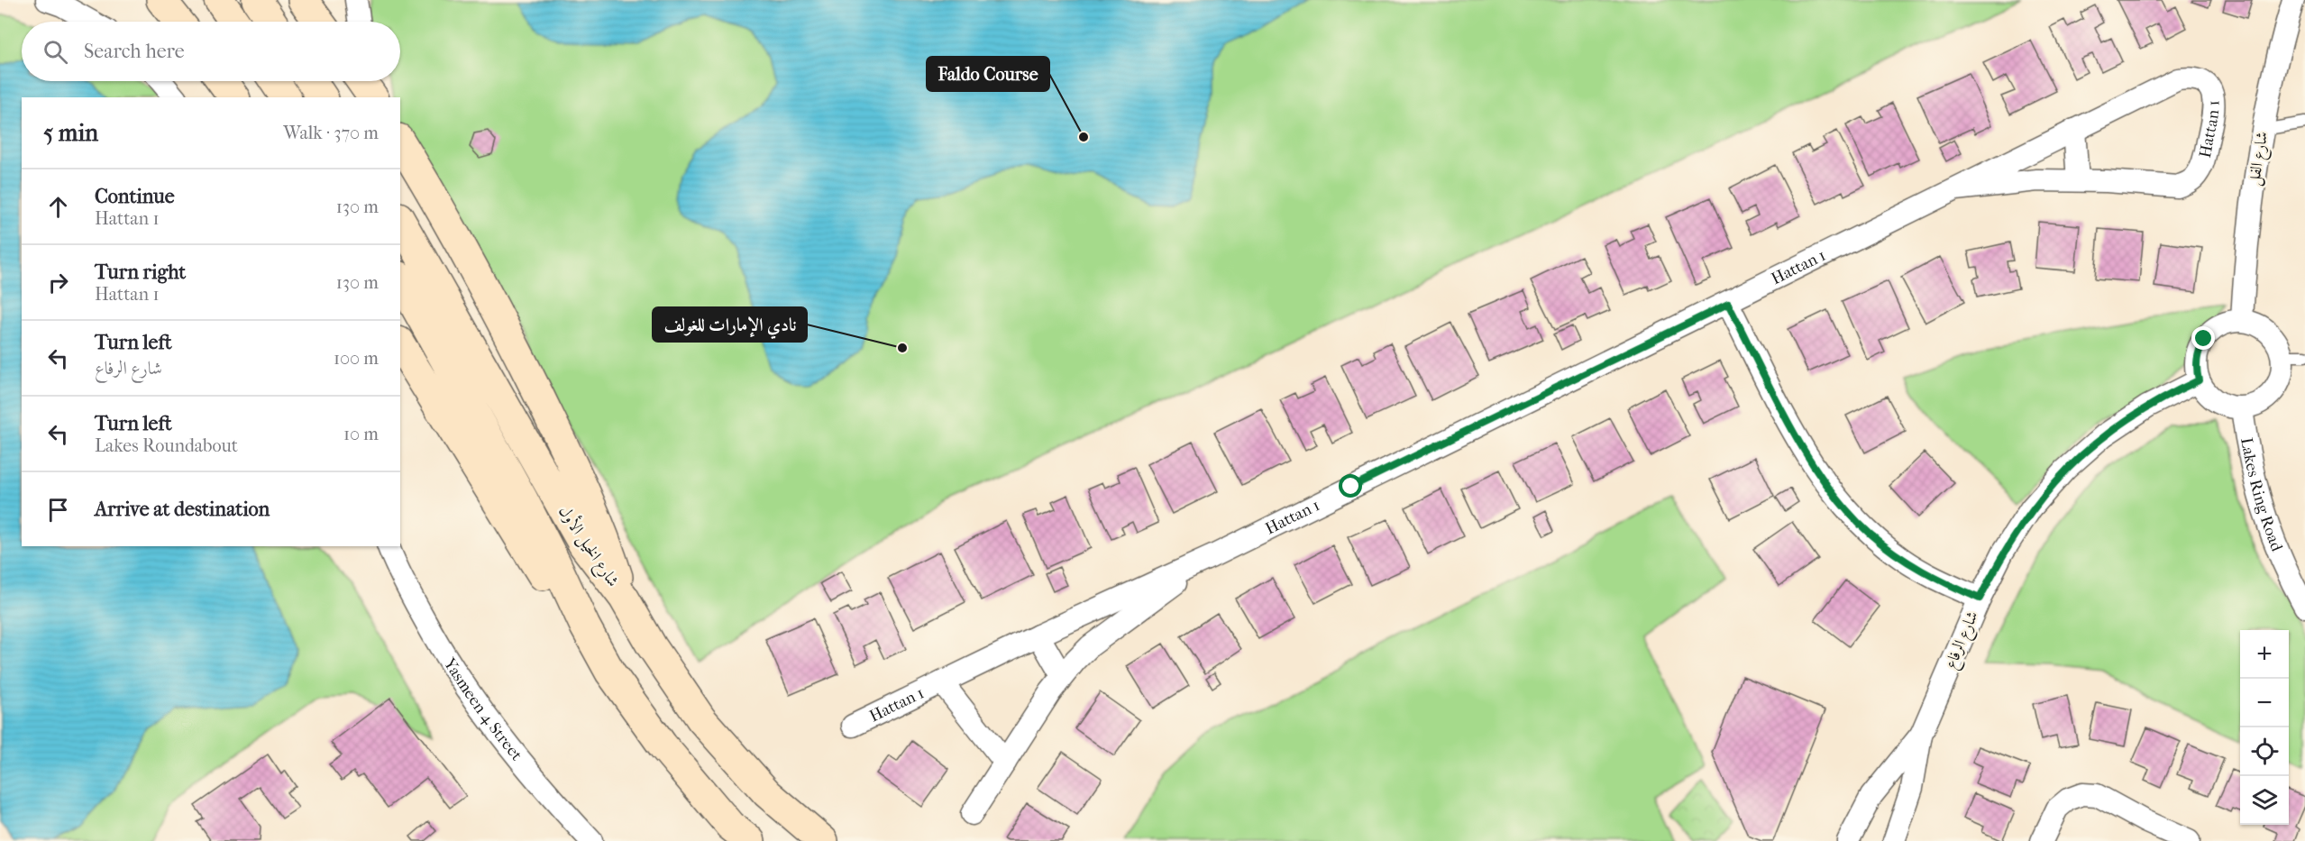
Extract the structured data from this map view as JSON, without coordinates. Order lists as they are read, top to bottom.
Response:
{
  "streets": {
    "main road": ["شارع الخيل الأول"],
    "street": [
      "Hattan 1",
      "شارع الفل",
      "Lakes Ring Road",
      "شارع الرفاع",
      "Yasmeen 4 Street"
    ]
  },
  "crossings": [
    ["شارع الفل", "Lakes Ring Road"],
    ["شارع الفل", "شارع الرفاع"],
    ["Lakes Ring Road", "شارع الرفاع"]
  ],
  "places": ["Faldo Course", "نادي الإمارات للغولف"],
  "page": {
    "search": "Search here",
    "heading": ["5 min", "Walk · 370 m"],
    "list": [
      ["Continue", "Hattan 1", "130 m"],
      ["Turn right", "Hattan 1", "130 m"],
      ["Turn left", "شارع الرفاع", "100 m"],
      ["Turn left", "Lakes Roundabout", "10 m"],
      "Arrive at destination"
    ],
    "map_buttons": ["+", "−"]
  }
}
